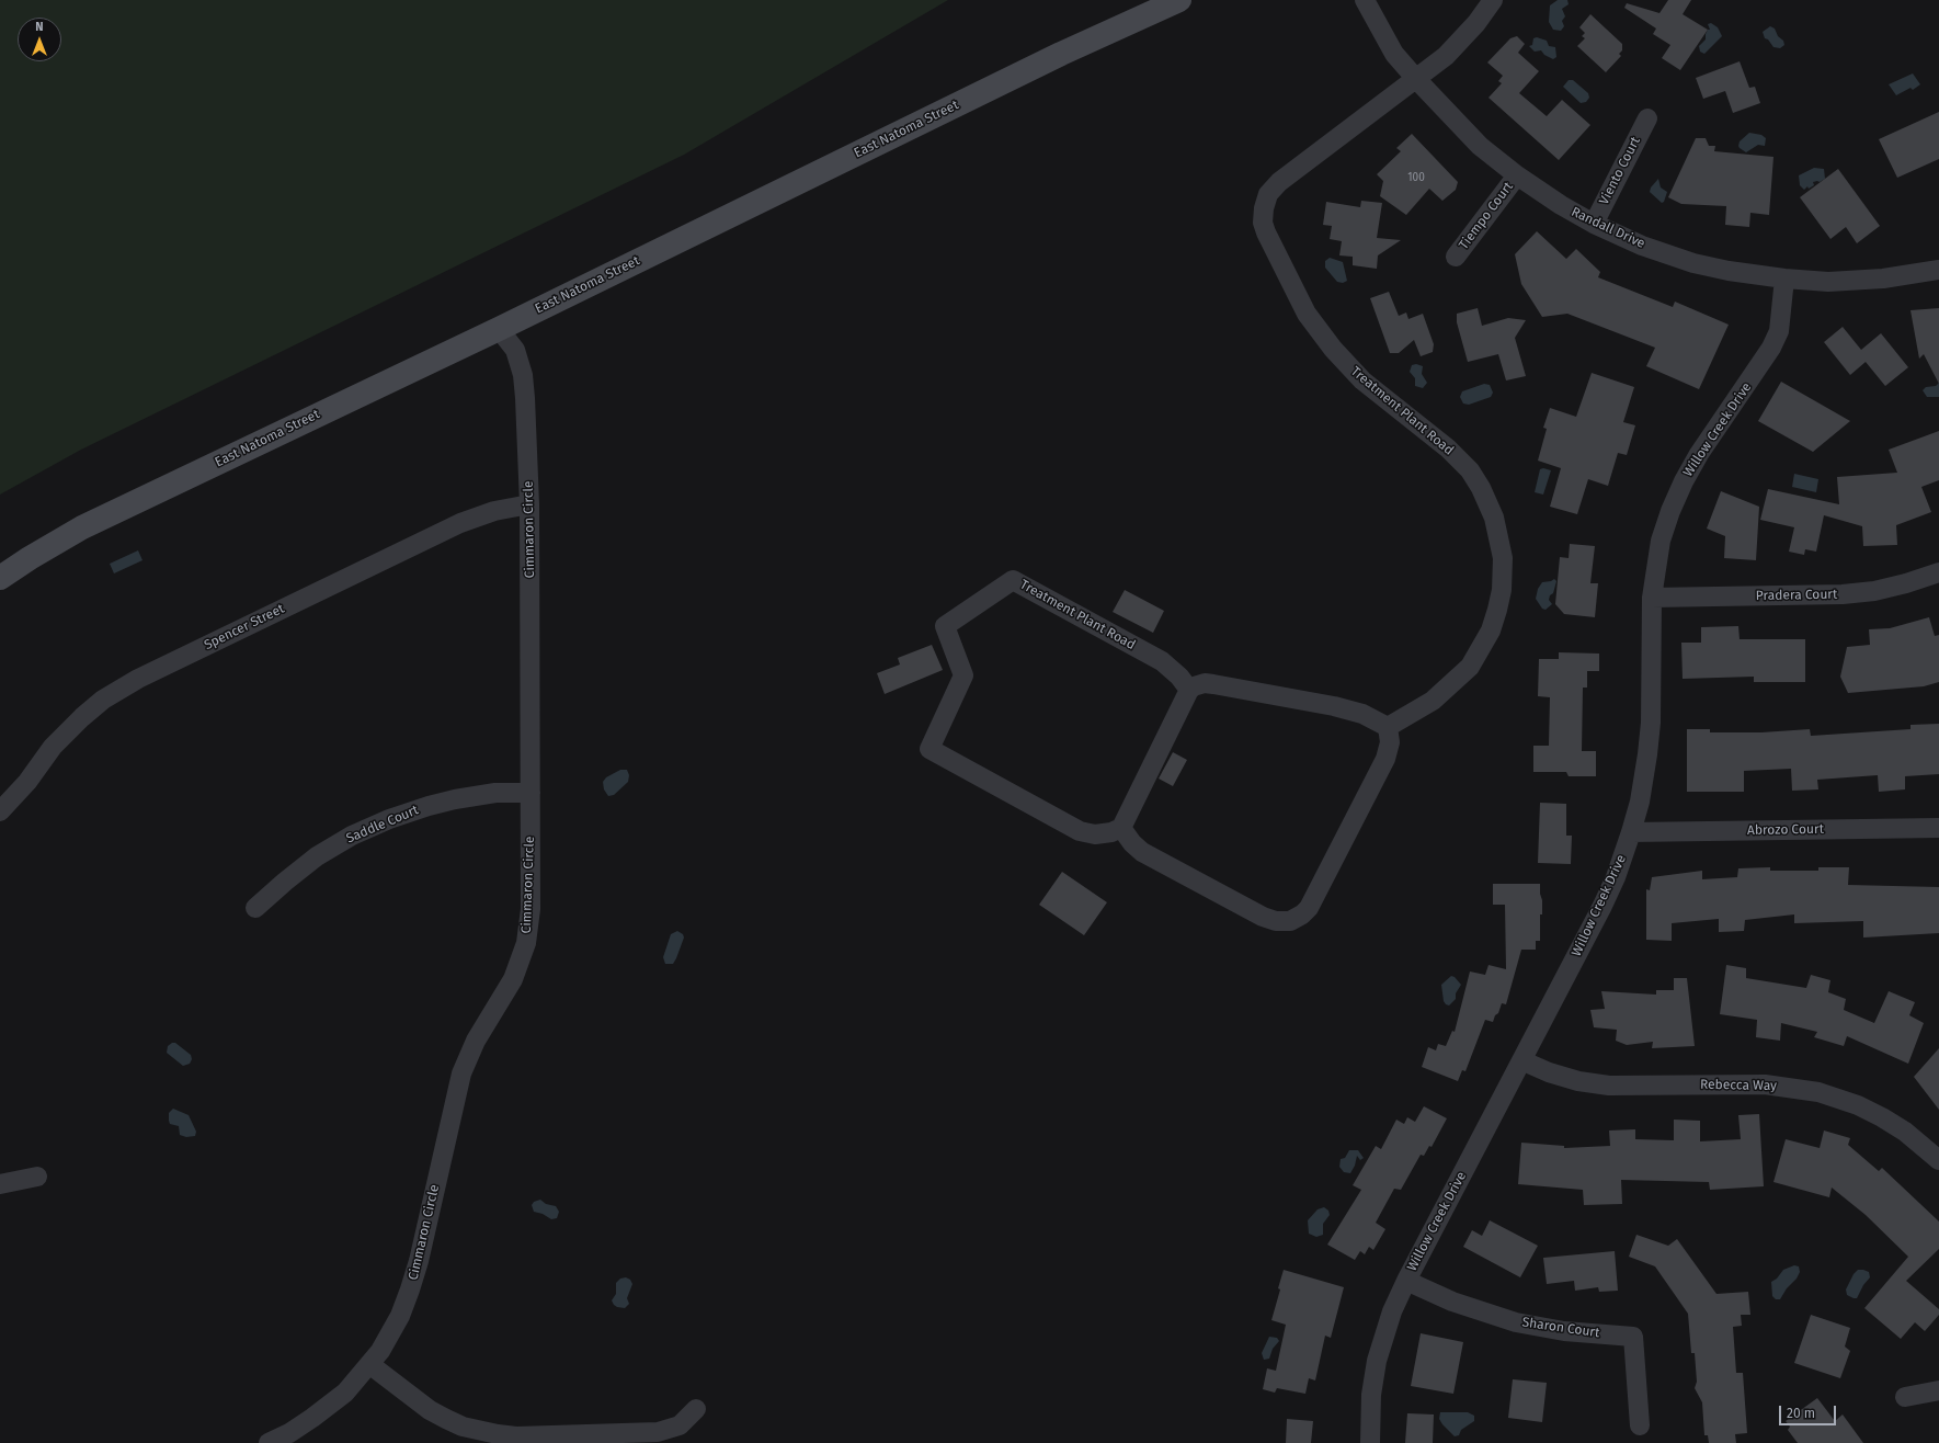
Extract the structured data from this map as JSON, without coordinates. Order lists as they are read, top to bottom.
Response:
{
  "streets": {
    "main road": ["East Natoma Street"],
    "street": [
      "Viento Court",
      "Tiempo Court",
      "Randall Drive",
      "Treatment Plant Road",
      "Willow Creek Drive",
      "Cimmaron Circle",
      "Pradera Court",
      "Spencer Street",
      "Saddle Court",
      "Abrozo Court",
      "Rebecca Way",
      "Sharon Court"
    ]
  },
  "crossings": [
    ["East Natoma Street", "Cimmaron Circle"],
    ["Viento Court", "Randall Drive"],
    ["Tiempo Court", "Randall Drive"],
    ["Randall Drive", "Treatment Plant Road"],
    ["Randall Drive", "Willow Creek Drive"],
    ["Willow Creek Drive", "Pradera Court"],
    ["Willow Creek Drive", "Abrozo Court"],
    ["Willow Creek Drive", "Rebecca Way"],
    ["Willow Creek Drive", "Sharon Court"],
    ["Cimmaron Circle", "Spencer Street"],
    ["Cimmaron Circle", "Saddle Court"]
  ],
  "house_numbers": ["100"],
  "scale_bar": "20 m",
  "north": "top"
}
